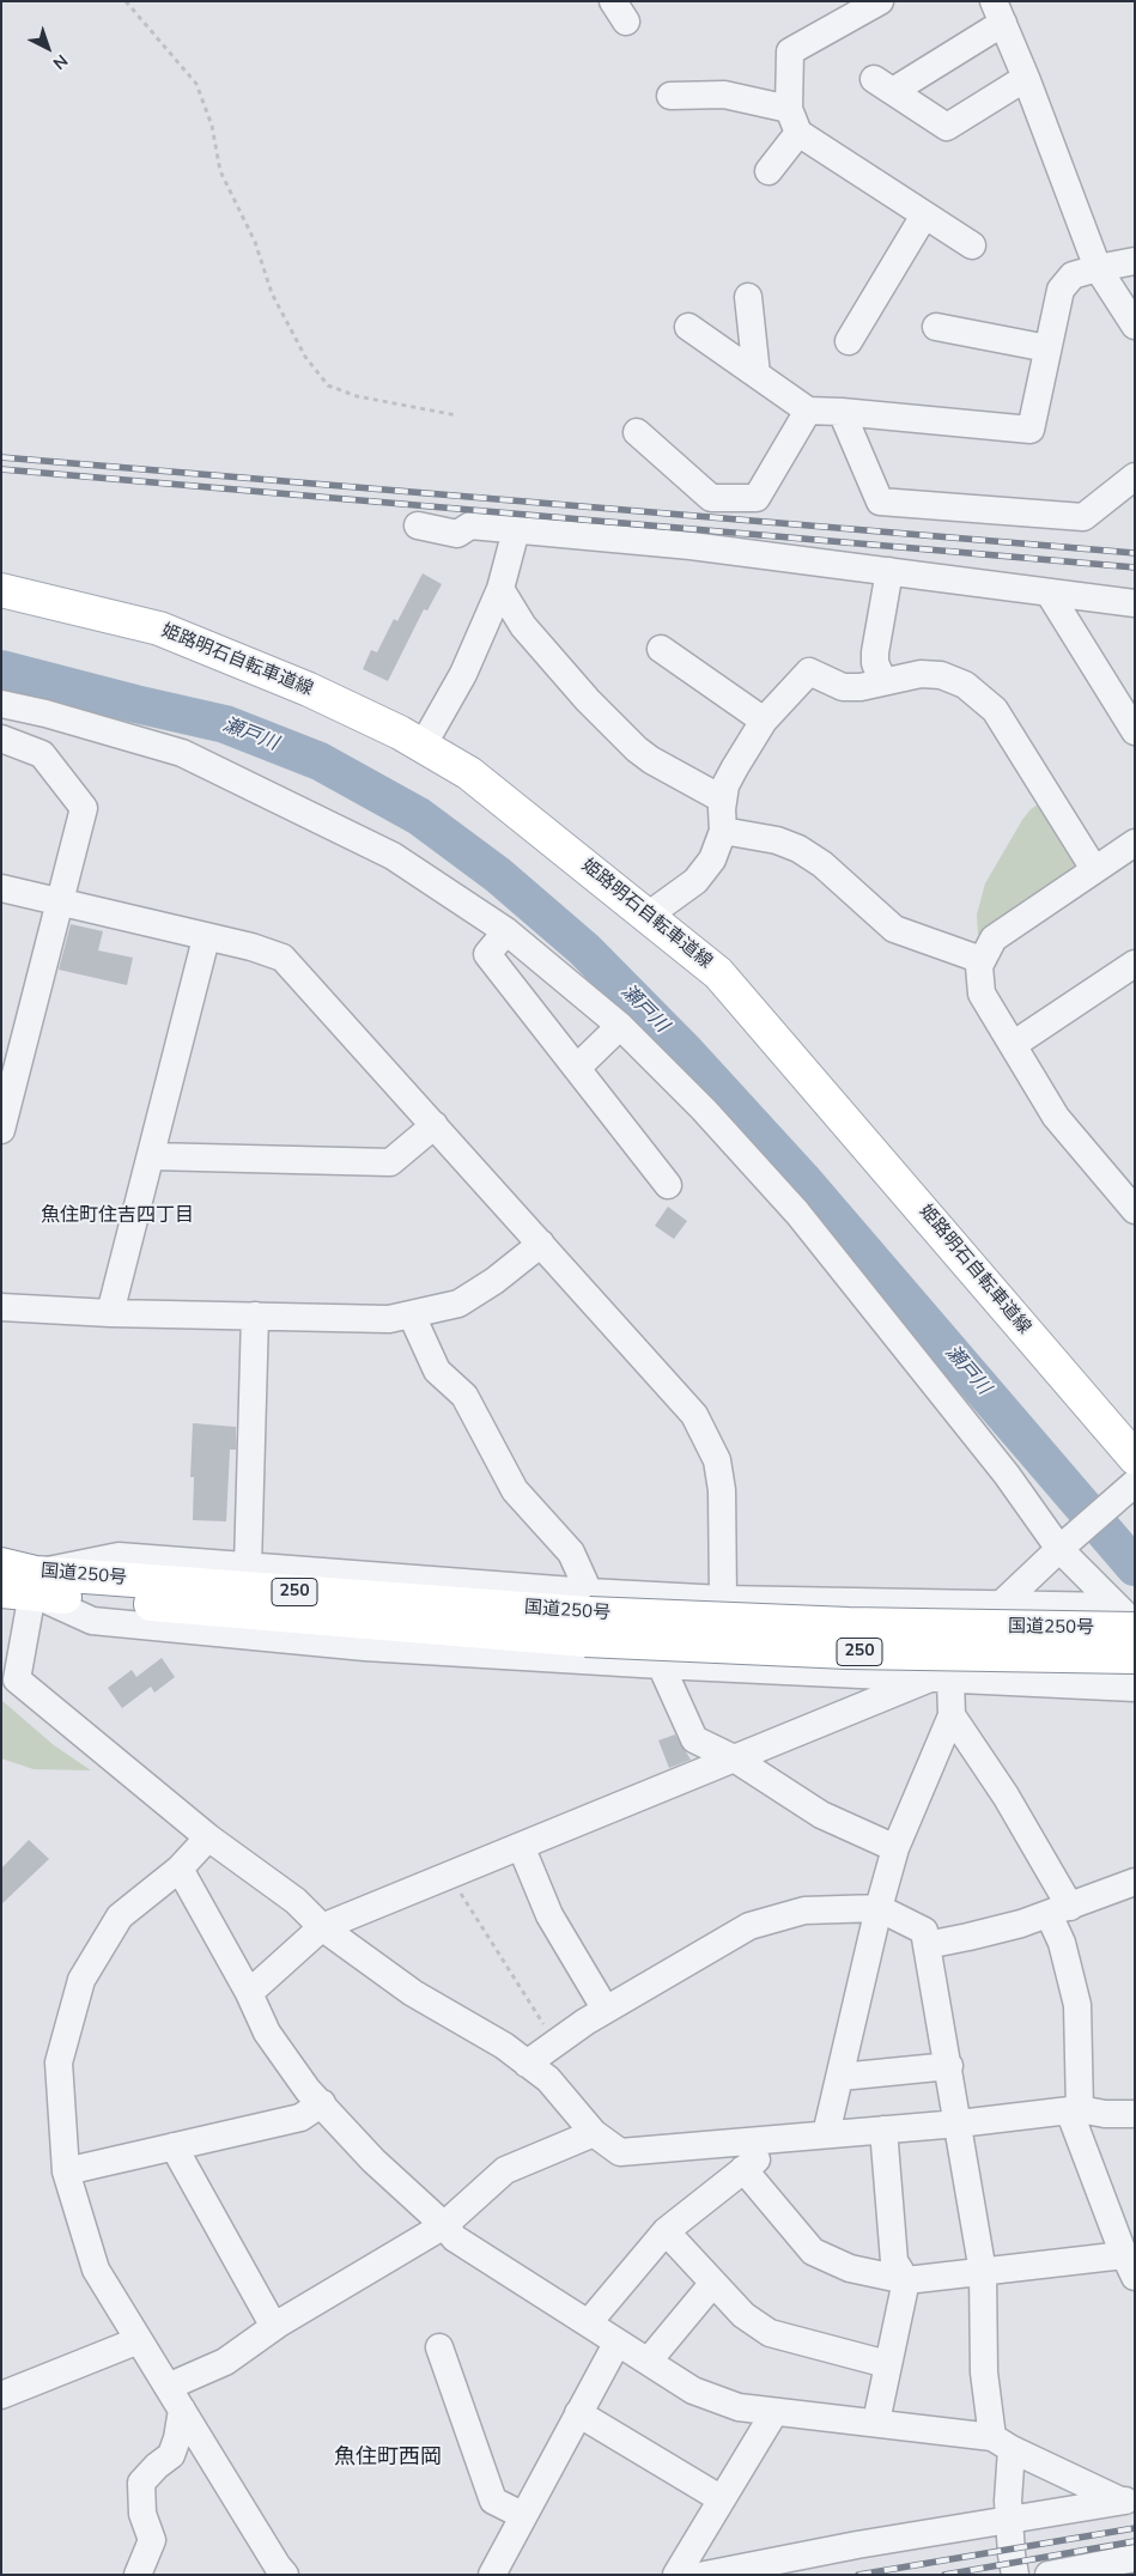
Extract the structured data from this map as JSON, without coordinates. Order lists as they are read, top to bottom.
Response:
{
  "streets": {
    "main road": ["姫路明石自転車道線", "国道250号", "250"]
  },
  "districts": ["魚住町住吉四丁目", "魚住町西岡"],
  "water": ["瀬戸川"],
  "north": "bottom right"
}
